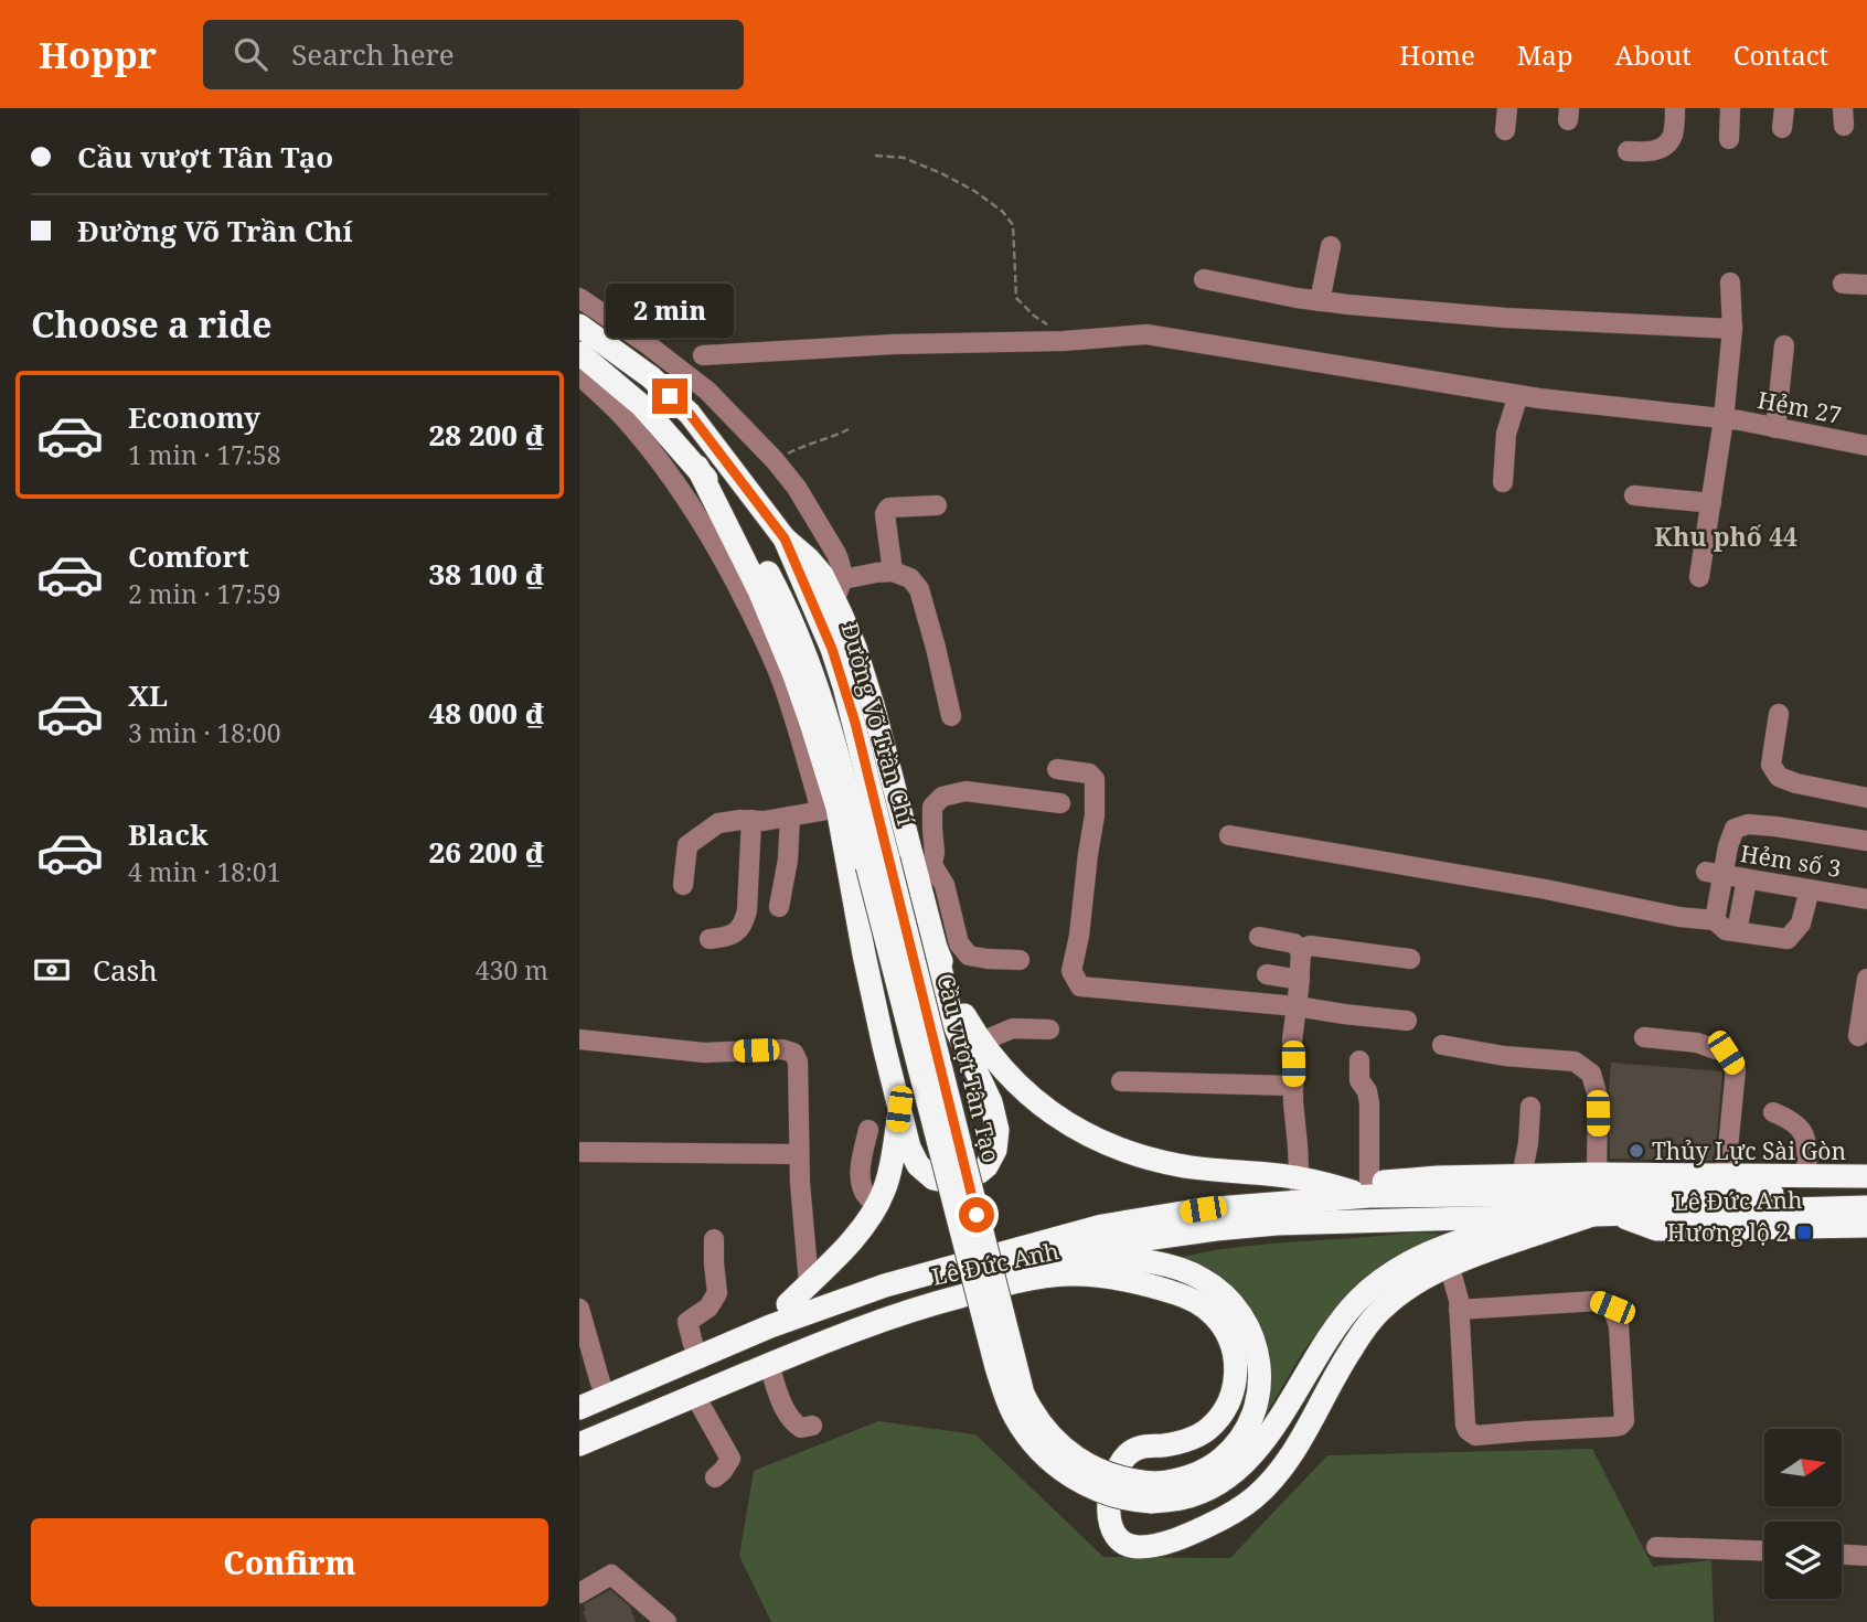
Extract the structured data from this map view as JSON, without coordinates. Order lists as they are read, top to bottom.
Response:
{
  "streets": {
    "highway": ["Đường Võ Trần Chí", "Lê Đức Anh"],
    "street": ["Hẻm 27", "Hẻm số 3"]
  },
  "districts": ["Khu phố 44"],
  "places": {
    "other": ["Thủy Lực Sài Gòn"],
    "transit": ["Hương lộ 2"]
  },
  "north": "right",
  "page": {
    "header": "Hoppr",
    "search": "Search here",
    "nav": [
      "Home",
      "Map",
      "About",
      "Contact"
    ],
    "banner": ["Cầu vượt Tân Tạo", "Đường Võ Trần Chí"],
    "heading": "Choose a ride",
    "bubble": "2 min",
    "list": [
      {
        "name": "Economy",
        "note": "1 min · 17:58",
        "value": "28 200 ₫"
      },
      {
        "name": "Comfort",
        "note": "2 min · 17:59",
        "value": "38 100 ₫"
      },
      {
        "name": "XL",
        "note": "3 min · 18:00",
        "value": "48 000 ₫"
      },
      {
        "name": "Black",
        "note": "4 min · 18:01",
        "value": "26 200 ₫"
      }
    ],
    "pay": ["Cash", "430 m"],
    "buttons": "Confirm"
  }
}
